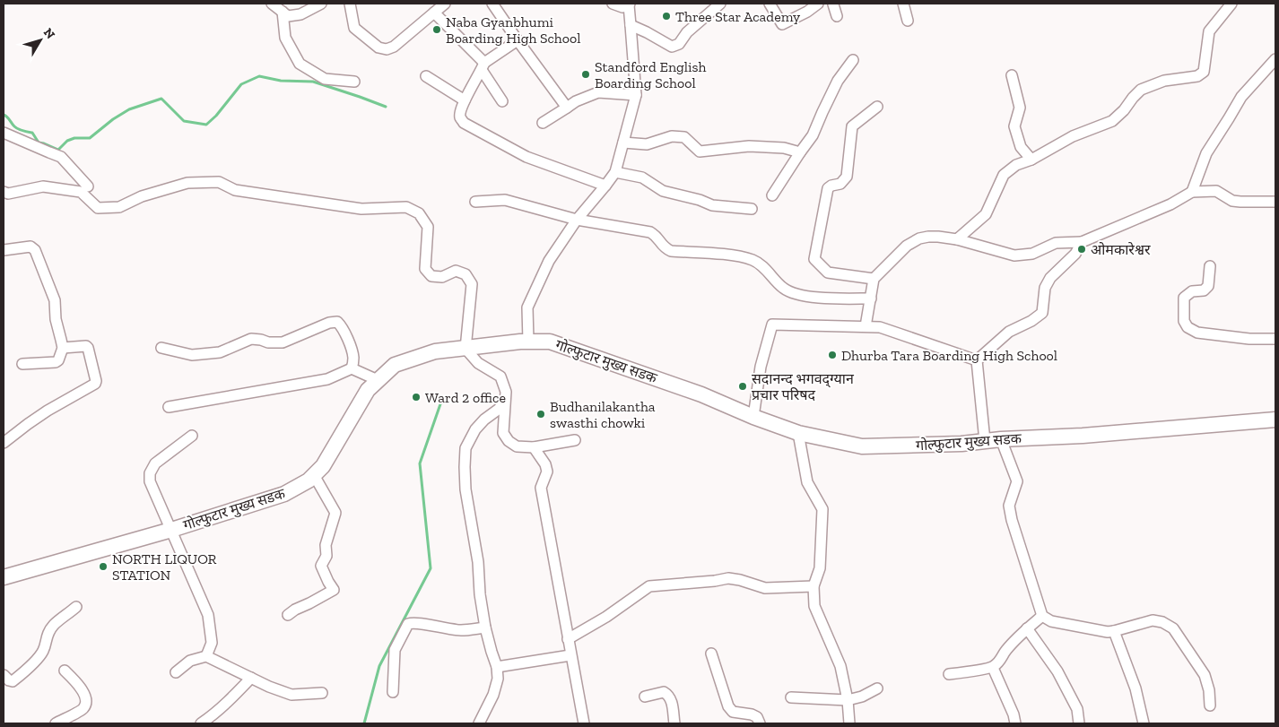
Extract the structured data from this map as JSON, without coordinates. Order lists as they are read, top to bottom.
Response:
{
  "streets": {
    "main road": ["गोल्फुटार मुख्य सडक"]
  },
  "places": [
    "Three Star Academy",
    "Naba Gyanbhumi Boarding High School",
    "Standford English Boarding School",
    "ओमकारेश्वर",
    "Dhurba Tara Boarding High School",
    "सदानन्द भगवद्ग्यान प्रचार परिषद",
    "Ward 2 office",
    "Budhanilakantha swasthi chowki",
    "NORTH LIQUOR STATION"
  ],
  "north": "top right"
}
